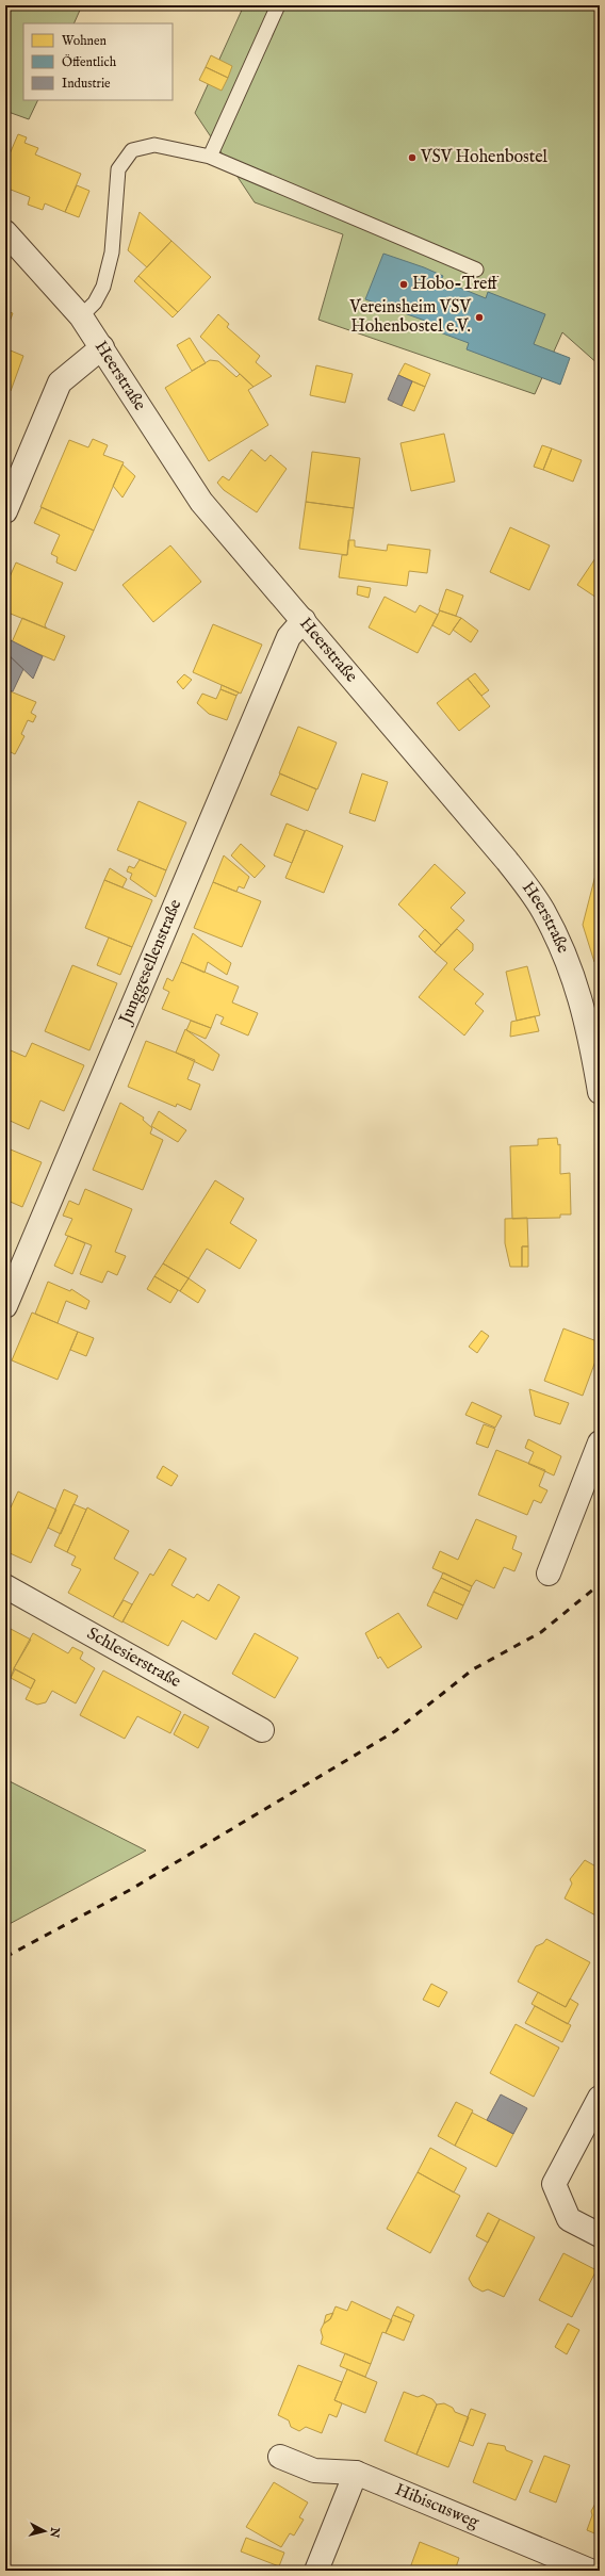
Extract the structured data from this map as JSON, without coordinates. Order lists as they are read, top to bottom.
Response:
{
  "streets": {
    "street": [
      "Heerstraße",
      "Junggesellenstraße",
      "Schlesierstraße",
      "Hibiscusweg"
    ]
  },
  "crossings": [
    ["Heerstraße", "Junggesellenstraße"]
  ],
  "places": ["VSV Hohenbostel", "Hobo-Treff", "Vereinsheim VSV Hohenbostel e.V."],
  "legend": ["Wohnen", "Öffentlich", "Industrie"],
  "north": "right"
}
